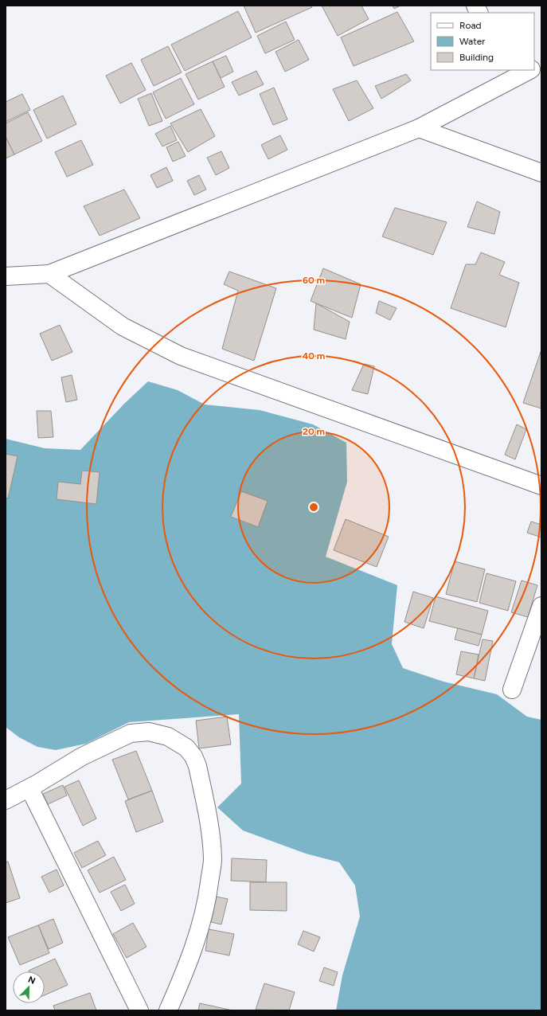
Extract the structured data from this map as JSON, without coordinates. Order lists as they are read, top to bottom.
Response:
{
  "legend": ["Road", "Water", "Building"],
  "north": "top right",
  "rings": ["60 m", "40 m", "20 m"]
}
